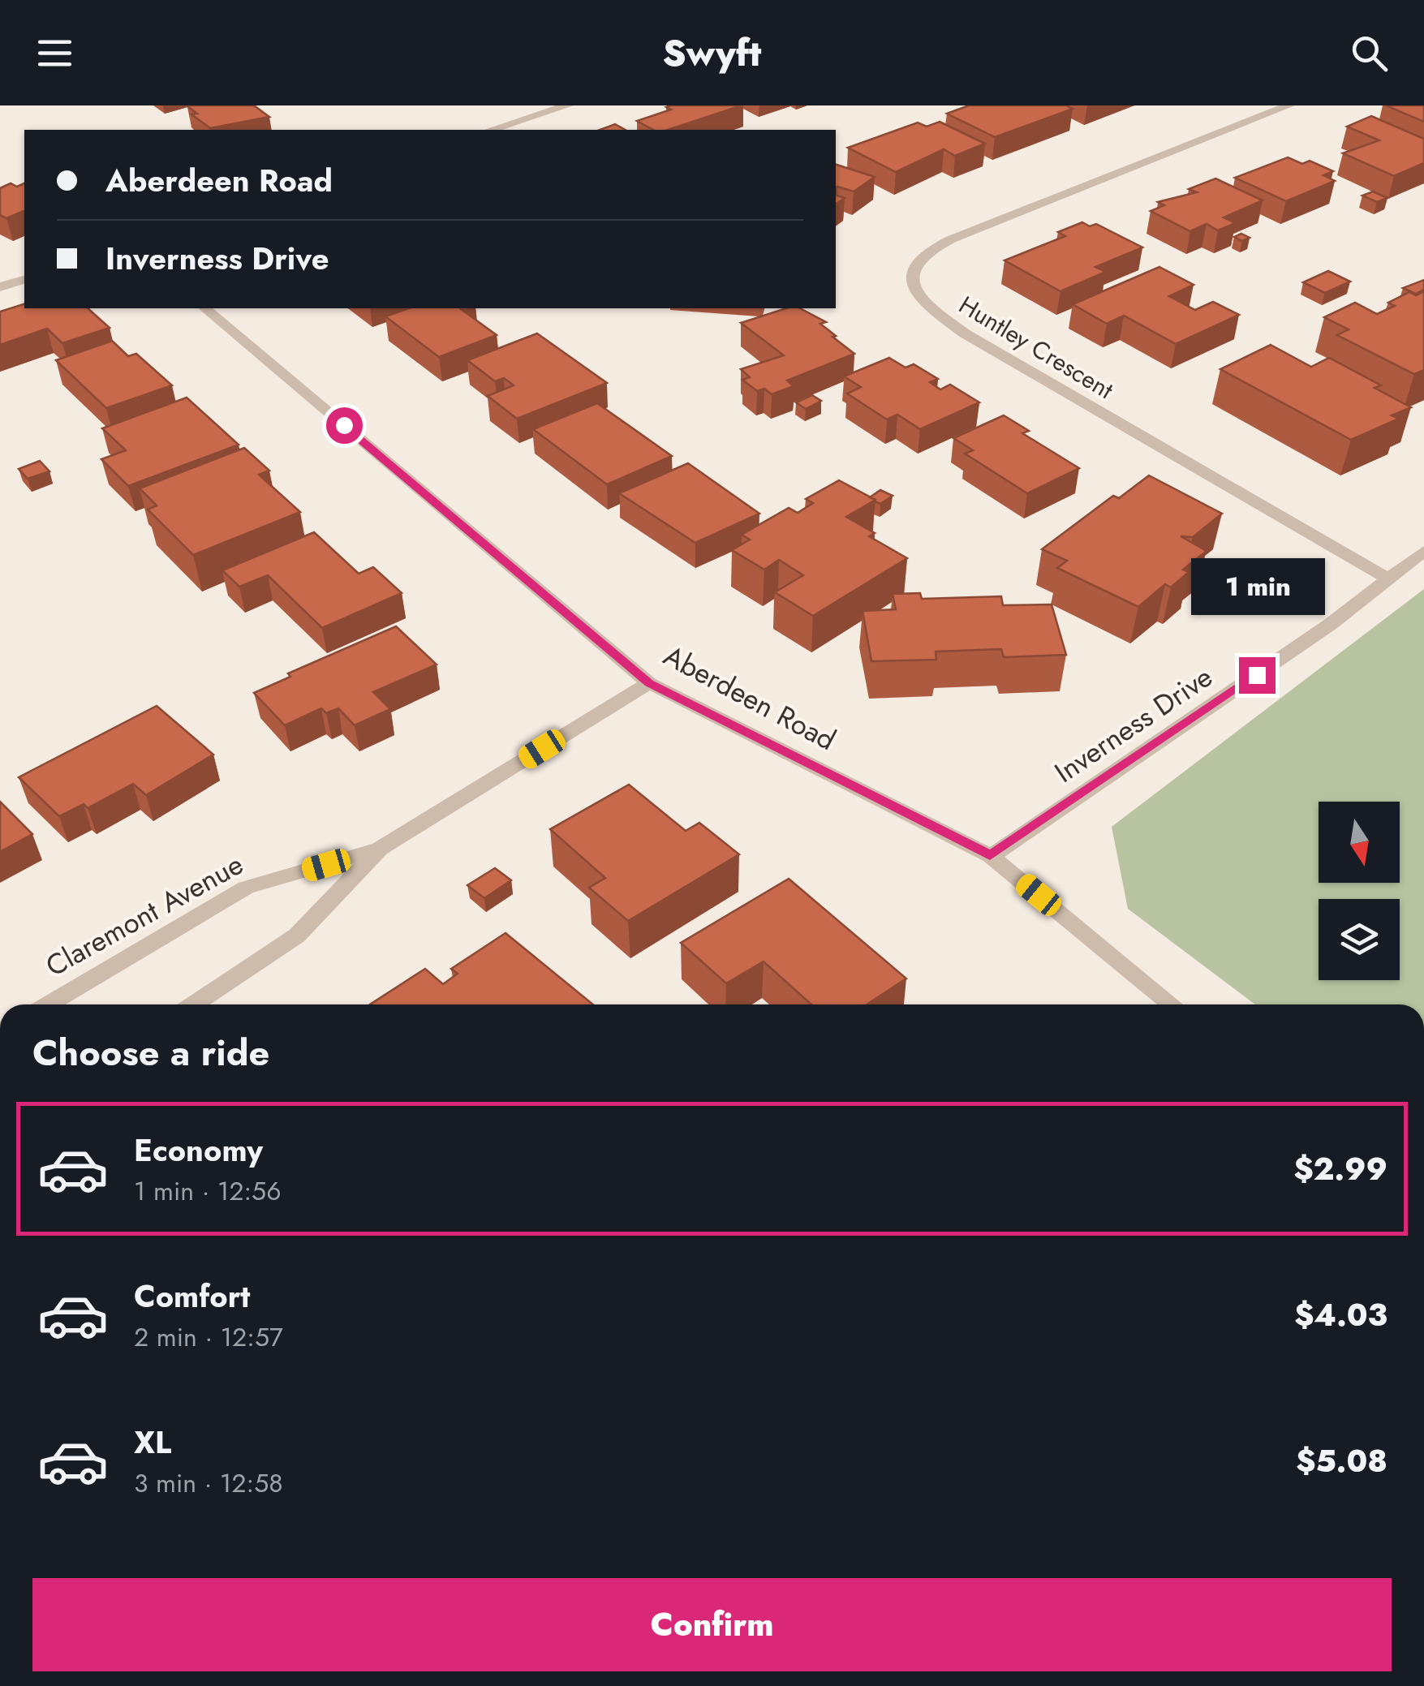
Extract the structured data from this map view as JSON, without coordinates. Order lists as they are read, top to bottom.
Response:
{
  "streets": {
    "street": [
      "Huntley Crescent",
      "Aberdeen Road",
      "Inverness Drive",
      "Claremont Avenue"
    ]
  },
  "crossings": [
    ["Huntley Crescent", "Inverness Drive"],
    ["Aberdeen Road", "Inverness Drive"],
    ["Aberdeen Road", "Claremont Avenue"]
  ],
  "north": "bottom",
  "page": {
    "header": "Swyft",
    "banner": ["Aberdeen Road", "Inverness Drive"],
    "bubble": "1 min",
    "heading": "Choose a ride",
    "list": [
      {
        "name": "Economy",
        "note": "1 min · 12:56",
        "value": "$2.99"
      },
      {
        "name": "Comfort",
        "note": "2 min · 12:57",
        "value": "$4.03"
      },
      {
        "name": "XL",
        "note": "3 min · 12:58",
        "value": "$5.08"
      }
    ],
    "buttons": "Confirm"
  }
}
